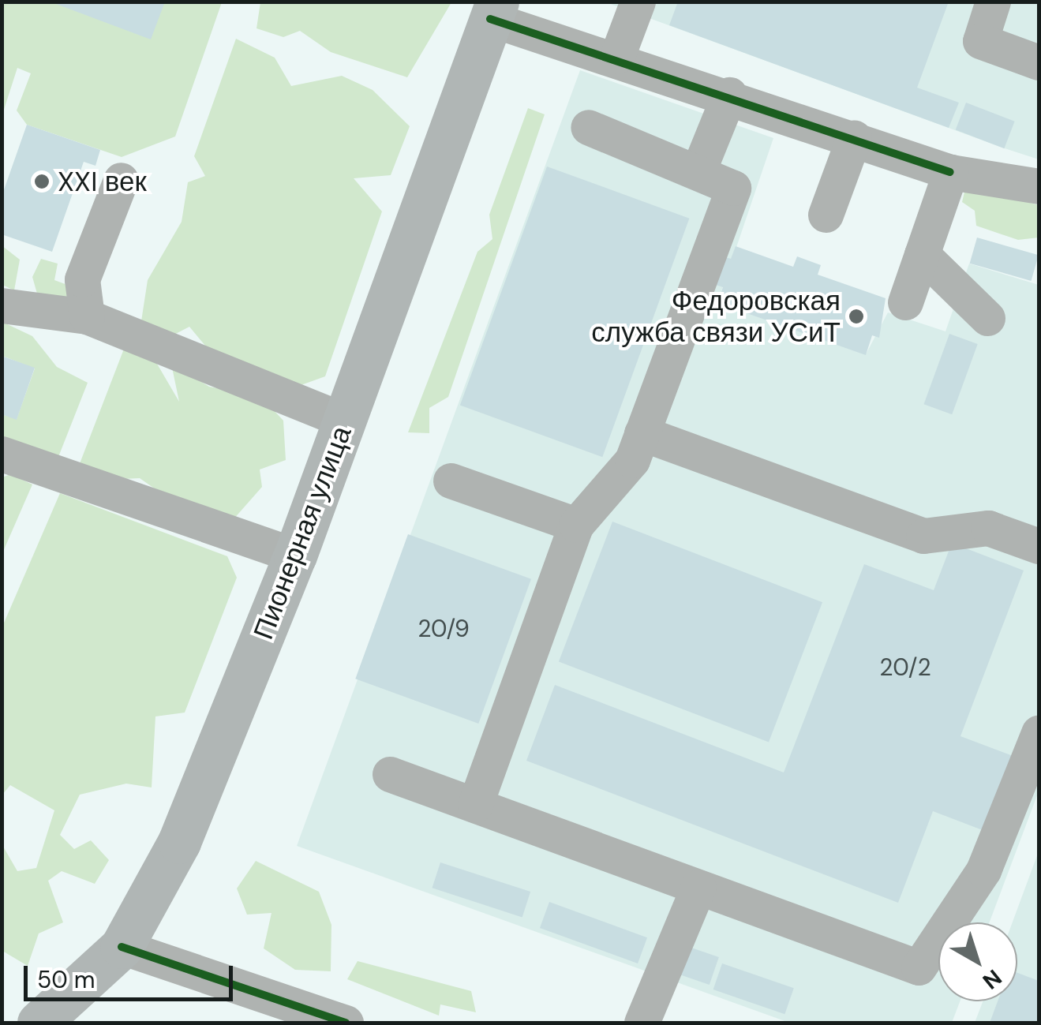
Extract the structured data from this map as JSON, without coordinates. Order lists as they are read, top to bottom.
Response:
{
  "streets": {
    "main road": ["Пионерная улица"]
  },
  "places": ["XXI век", "Федоровская служба связи УСиТ"],
  "house_numbers": ["20/9", "20/2"],
  "scale_bar": "50 m",
  "north": "bottom right"
}
